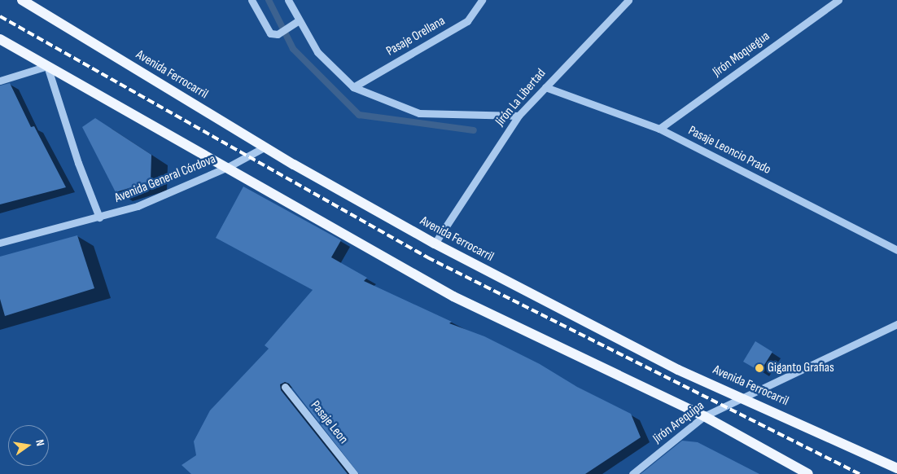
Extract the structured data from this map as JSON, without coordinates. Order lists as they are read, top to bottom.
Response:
{
  "streets": {
    "main road": ["Avenida Ferrocarril"],
    "street": [
      "Pasaje Orellana",
      "Jirón Moquegua",
      "Jirón La Libertad",
      "Pasaje Leoncio Prado",
      "Avenida General Córdova",
      "Pasaje Leon",
      "Jirón Arequipa"
    ]
  },
  "crossings": [
    ["Jirón Moquegua", "Pasaje Leoncio Prado"],
    ["Avenida Ferrocarril", "Jirón La Libertad"],
    ["Avenida Ferrocarril", "Avenida General Córdova"],
    ["Avenida Ferrocarril", "Jirón Arequipa"],
    ["Jirón La Libertad", "Pasaje Leoncio Prado"]
  ],
  "places": ["Giganto Grafias"],
  "north": "right"
}
